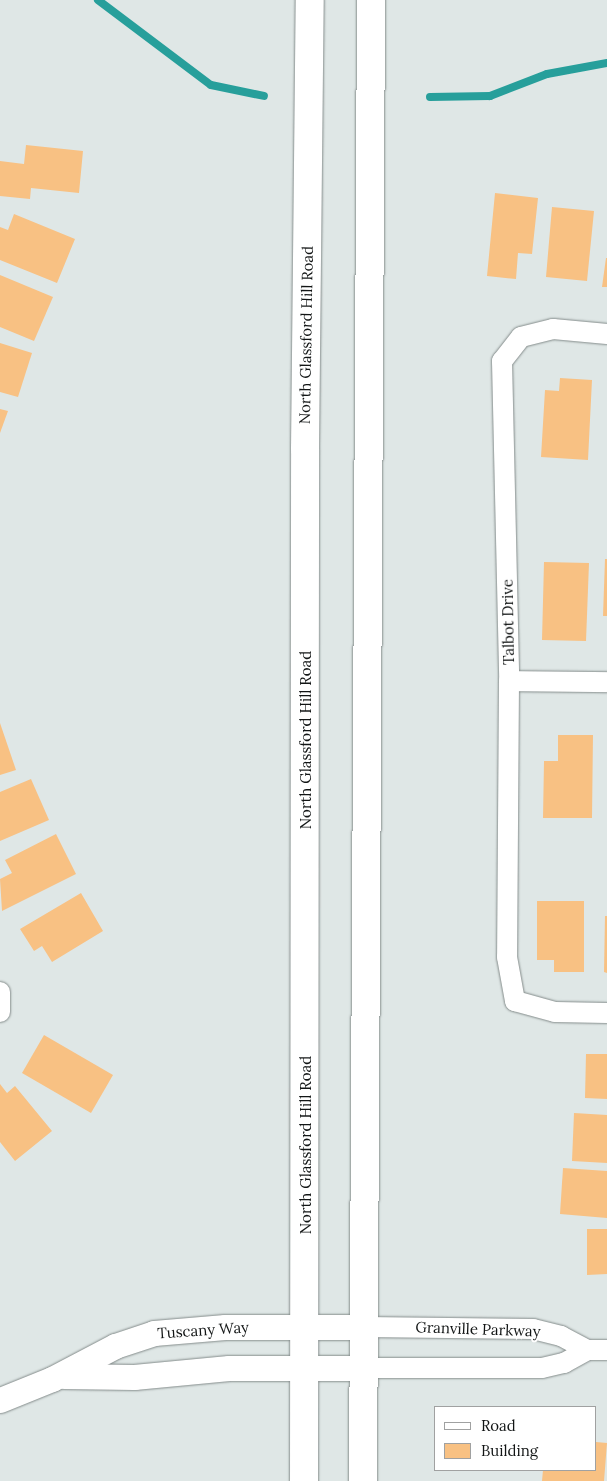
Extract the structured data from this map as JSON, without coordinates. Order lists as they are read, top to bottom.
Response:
{
  "streets": {
    "main road": ["North Glassford Hill Road"],
    "street": ["Talbot Drive", "Granville Parkway", "Tuscany Way"]
  },
  "crossings": [
    ["North Glassford Hill Road", "Tuscany Way"],
    ["Granville Parkway", "Tuscany Way"]
  ],
  "legend": ["Road", "Building"]
}
